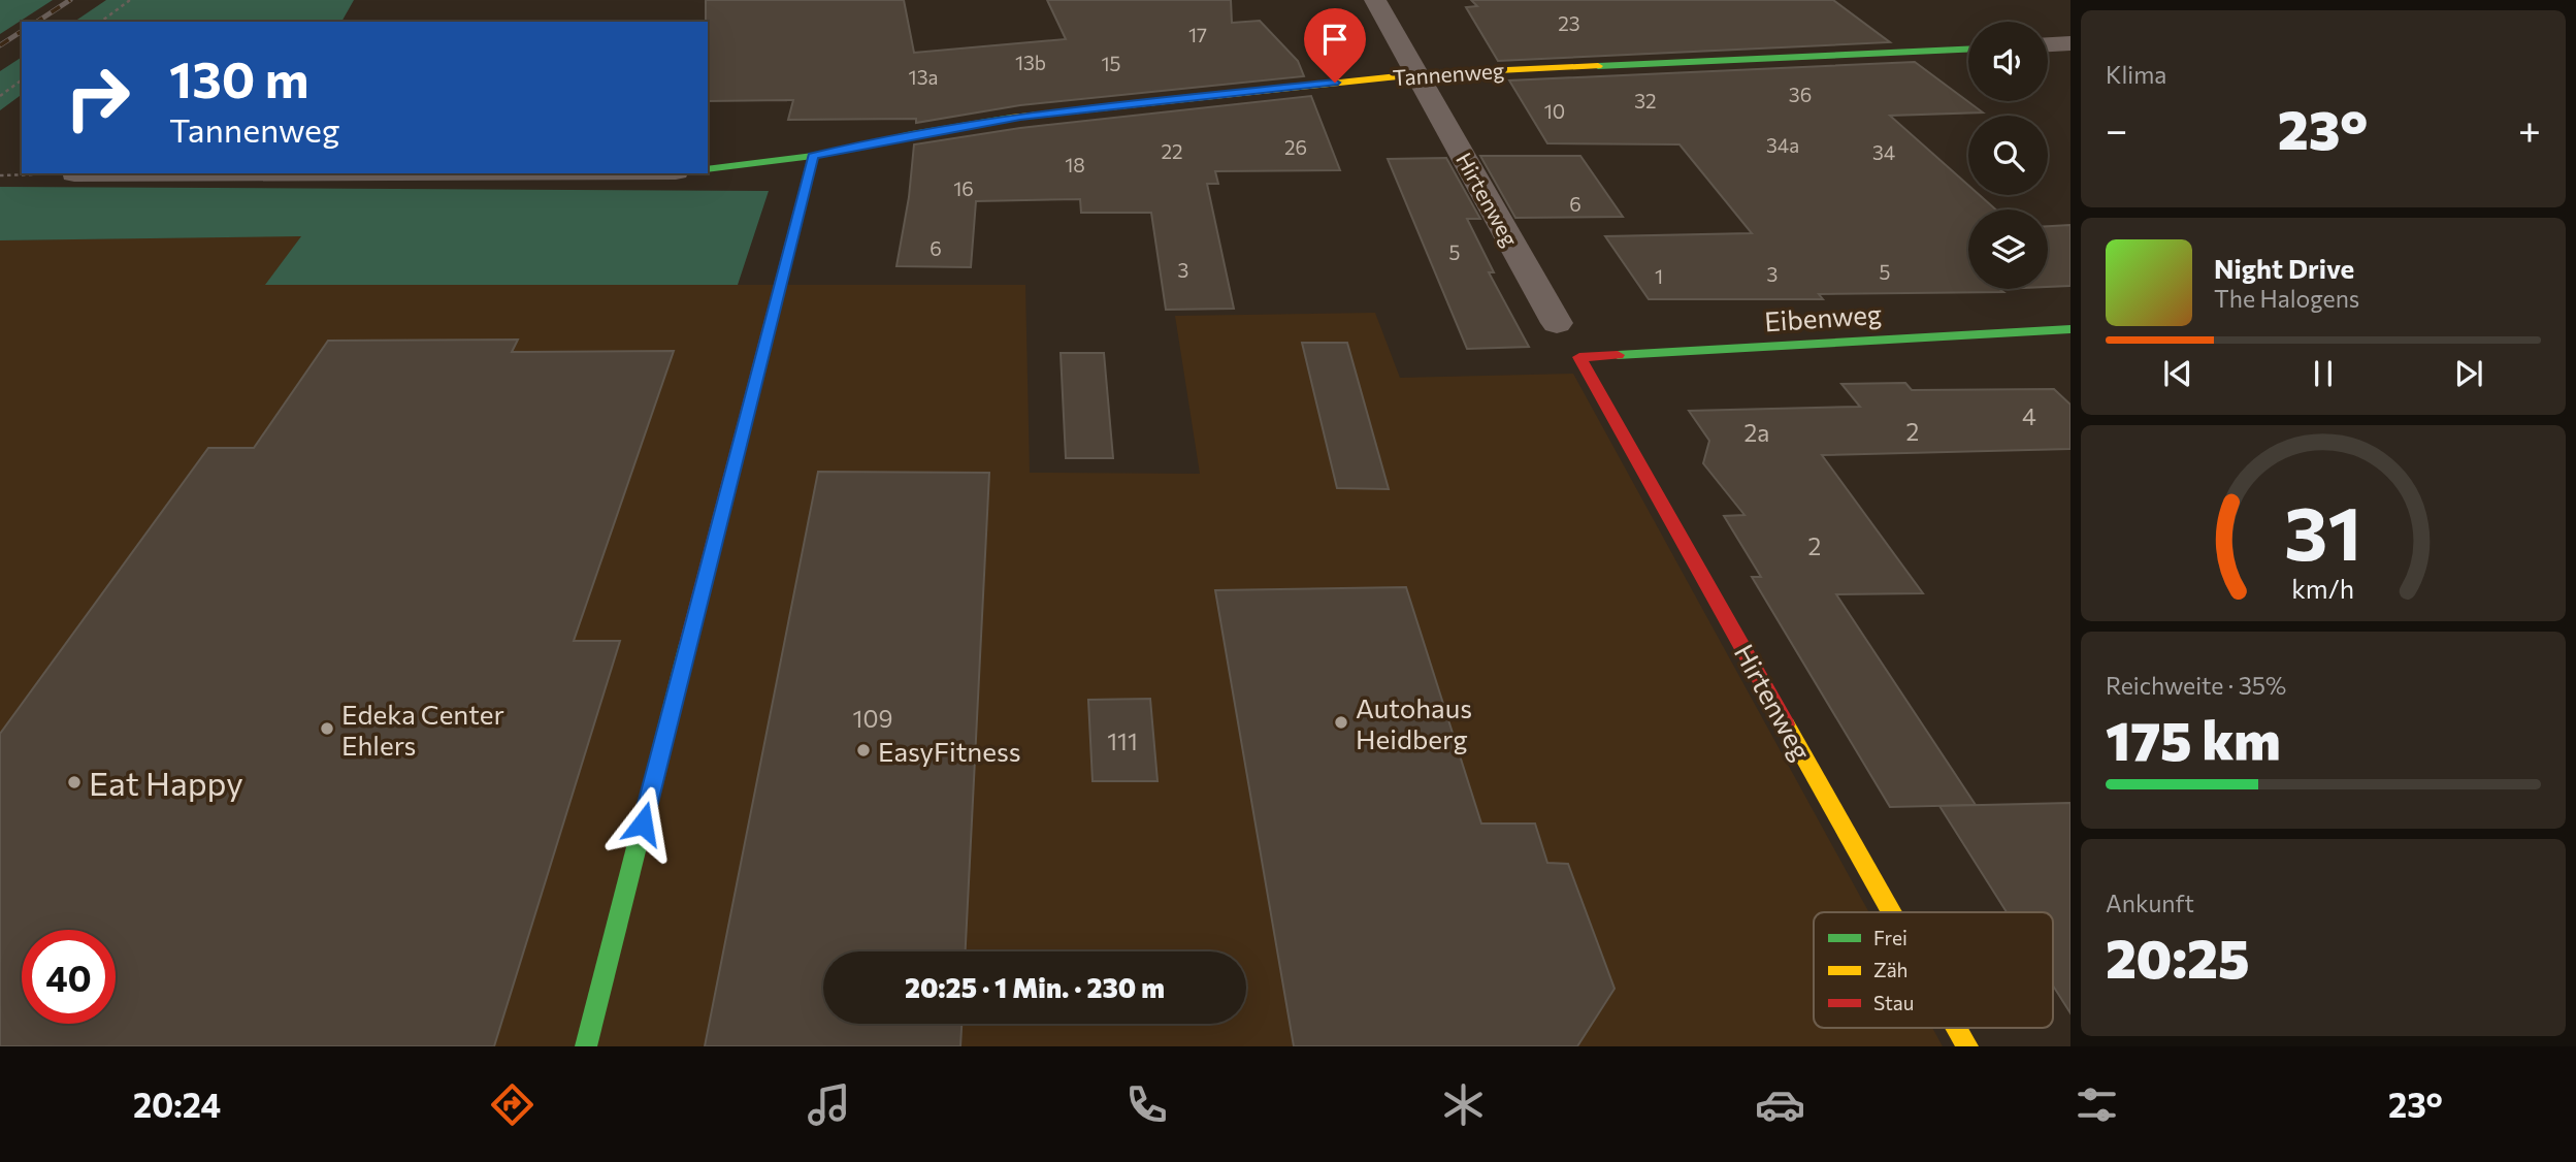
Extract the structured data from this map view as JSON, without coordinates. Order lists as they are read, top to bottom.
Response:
{
  "streets": {
    "street": ["Tannenweg", "Hirtenweg", "Eibenweg"]
  },
  "crossings": [
    ["Tannenweg", "Hirtenweg"],
    ["Hirtenweg", "Eibenweg"]
  ],
  "places": [
    "Autohaus Heidberg",
    "Edeka Center Ehlers",
    "EasyFitness",
    "Eat Happy"
  ],
  "house_numbers": [
    "23",
    "17",
    "13b",
    "15",
    "13a",
    "36",
    "32",
    "10",
    "34a",
    "26",
    "22",
    "34",
    "18",
    "16",
    "6",
    "6",
    "5",
    "3",
    "5",
    "3",
    "1",
    "4",
    "2",
    "2a",
    "2",
    "109",
    "111"
  ],
  "legend": ["Frei", "Zäh", "Stau"],
  "page": {
    "tile": [
      "Klima",
      ["Reichweite · 35%", "175 km"],
      ["Ankunft", "20:25"]
    ],
    "turn": ["130 m", "Tannenweg"],
    "heat": ["−", "23°", "+"],
    "song": ["Night Drive", "The Halogens"],
    "limit": "40",
    "trip": "20:25 · 1 Min. · 230 m",
    "tabs": ["20:24", "23°"],
    "gauge": ["31", "km/h"]
  }
}
